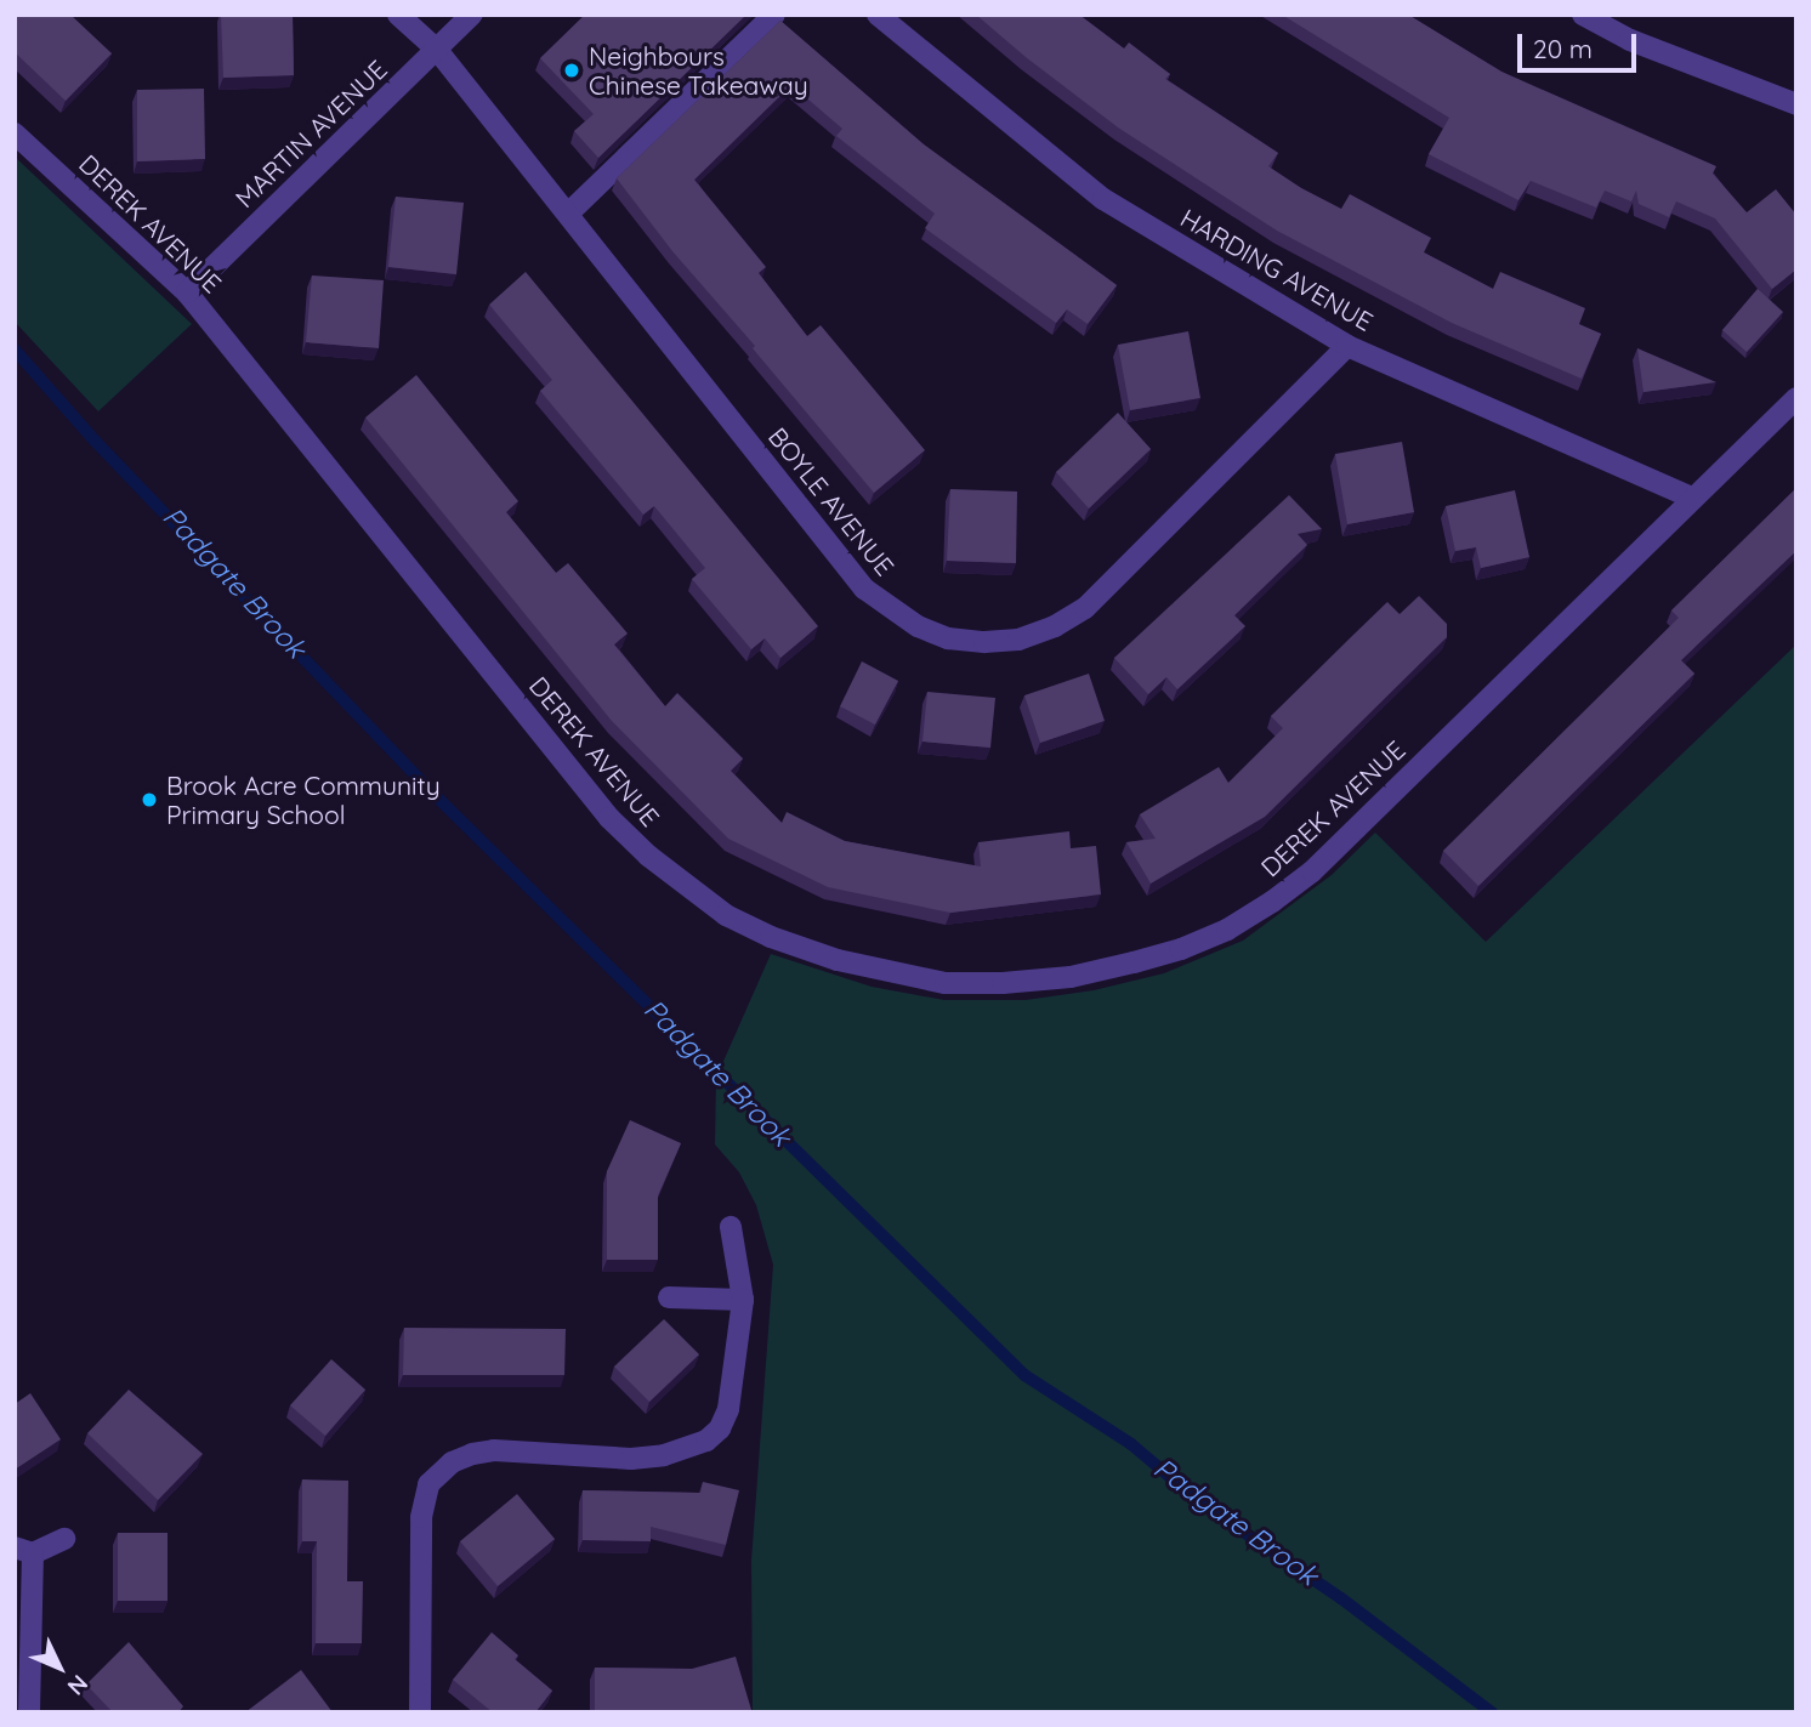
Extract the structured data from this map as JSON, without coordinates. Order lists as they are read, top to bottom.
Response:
{
  "streets": {
    "street": [
      "MARTIN AVENUE",
      "DEREK AVENUE",
      "HARDING AVENUE",
      "BOYLE AVENUE"
    ]
  },
  "crossings": [
    ["MARTIN AVENUE", "DEREK AVENUE"],
    ["MARTIN AVENUE", "BOYLE AVENUE"],
    ["DEREK AVENUE", "HARDING AVENUE"],
    ["HARDING AVENUE", "BOYLE AVENUE"]
  ],
  "water": ["Padgate Brook"],
  "places": ["Neighbours Chinese Takeaway", "Brook Acre Community Primary School"],
  "scale_bar": "20 m",
  "north": "bottom right"
}
